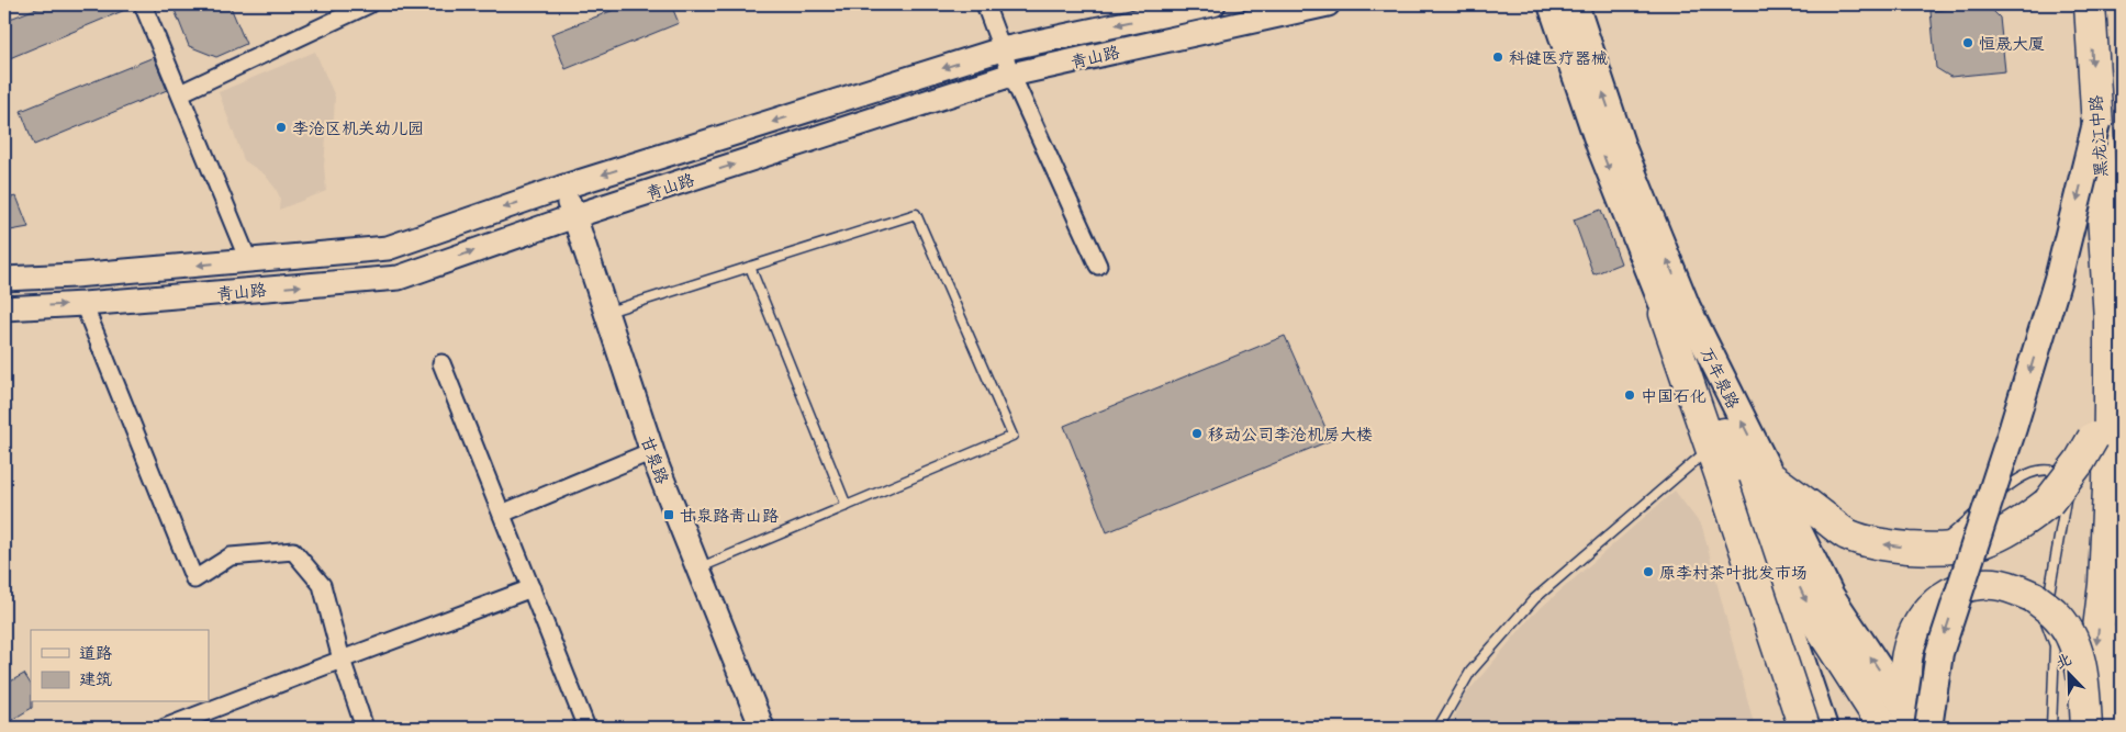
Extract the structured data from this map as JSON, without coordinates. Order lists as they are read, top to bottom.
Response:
{
  "streets": {
    "highway": ["黑龙江中路"],
    "main road": ["青山路", "万年泉路", "甘泉路"]
  },
  "crossings": [
    ["青山路", "甘泉路"]
  ],
  "one_way": ["黑龙江中路"],
  "places": {
    "other": [
      "恒晟大厦",
      "科健医疗器械",
      "李沧区机关幼儿园",
      "中国石化",
      "移动公司李沧机房大楼",
      "原李村茶叶批发市场"
    ],
    "transit": ["甘泉路青山路"]
  },
  "legend": ["道路", "建筑"],
  "north": "top left"
}
